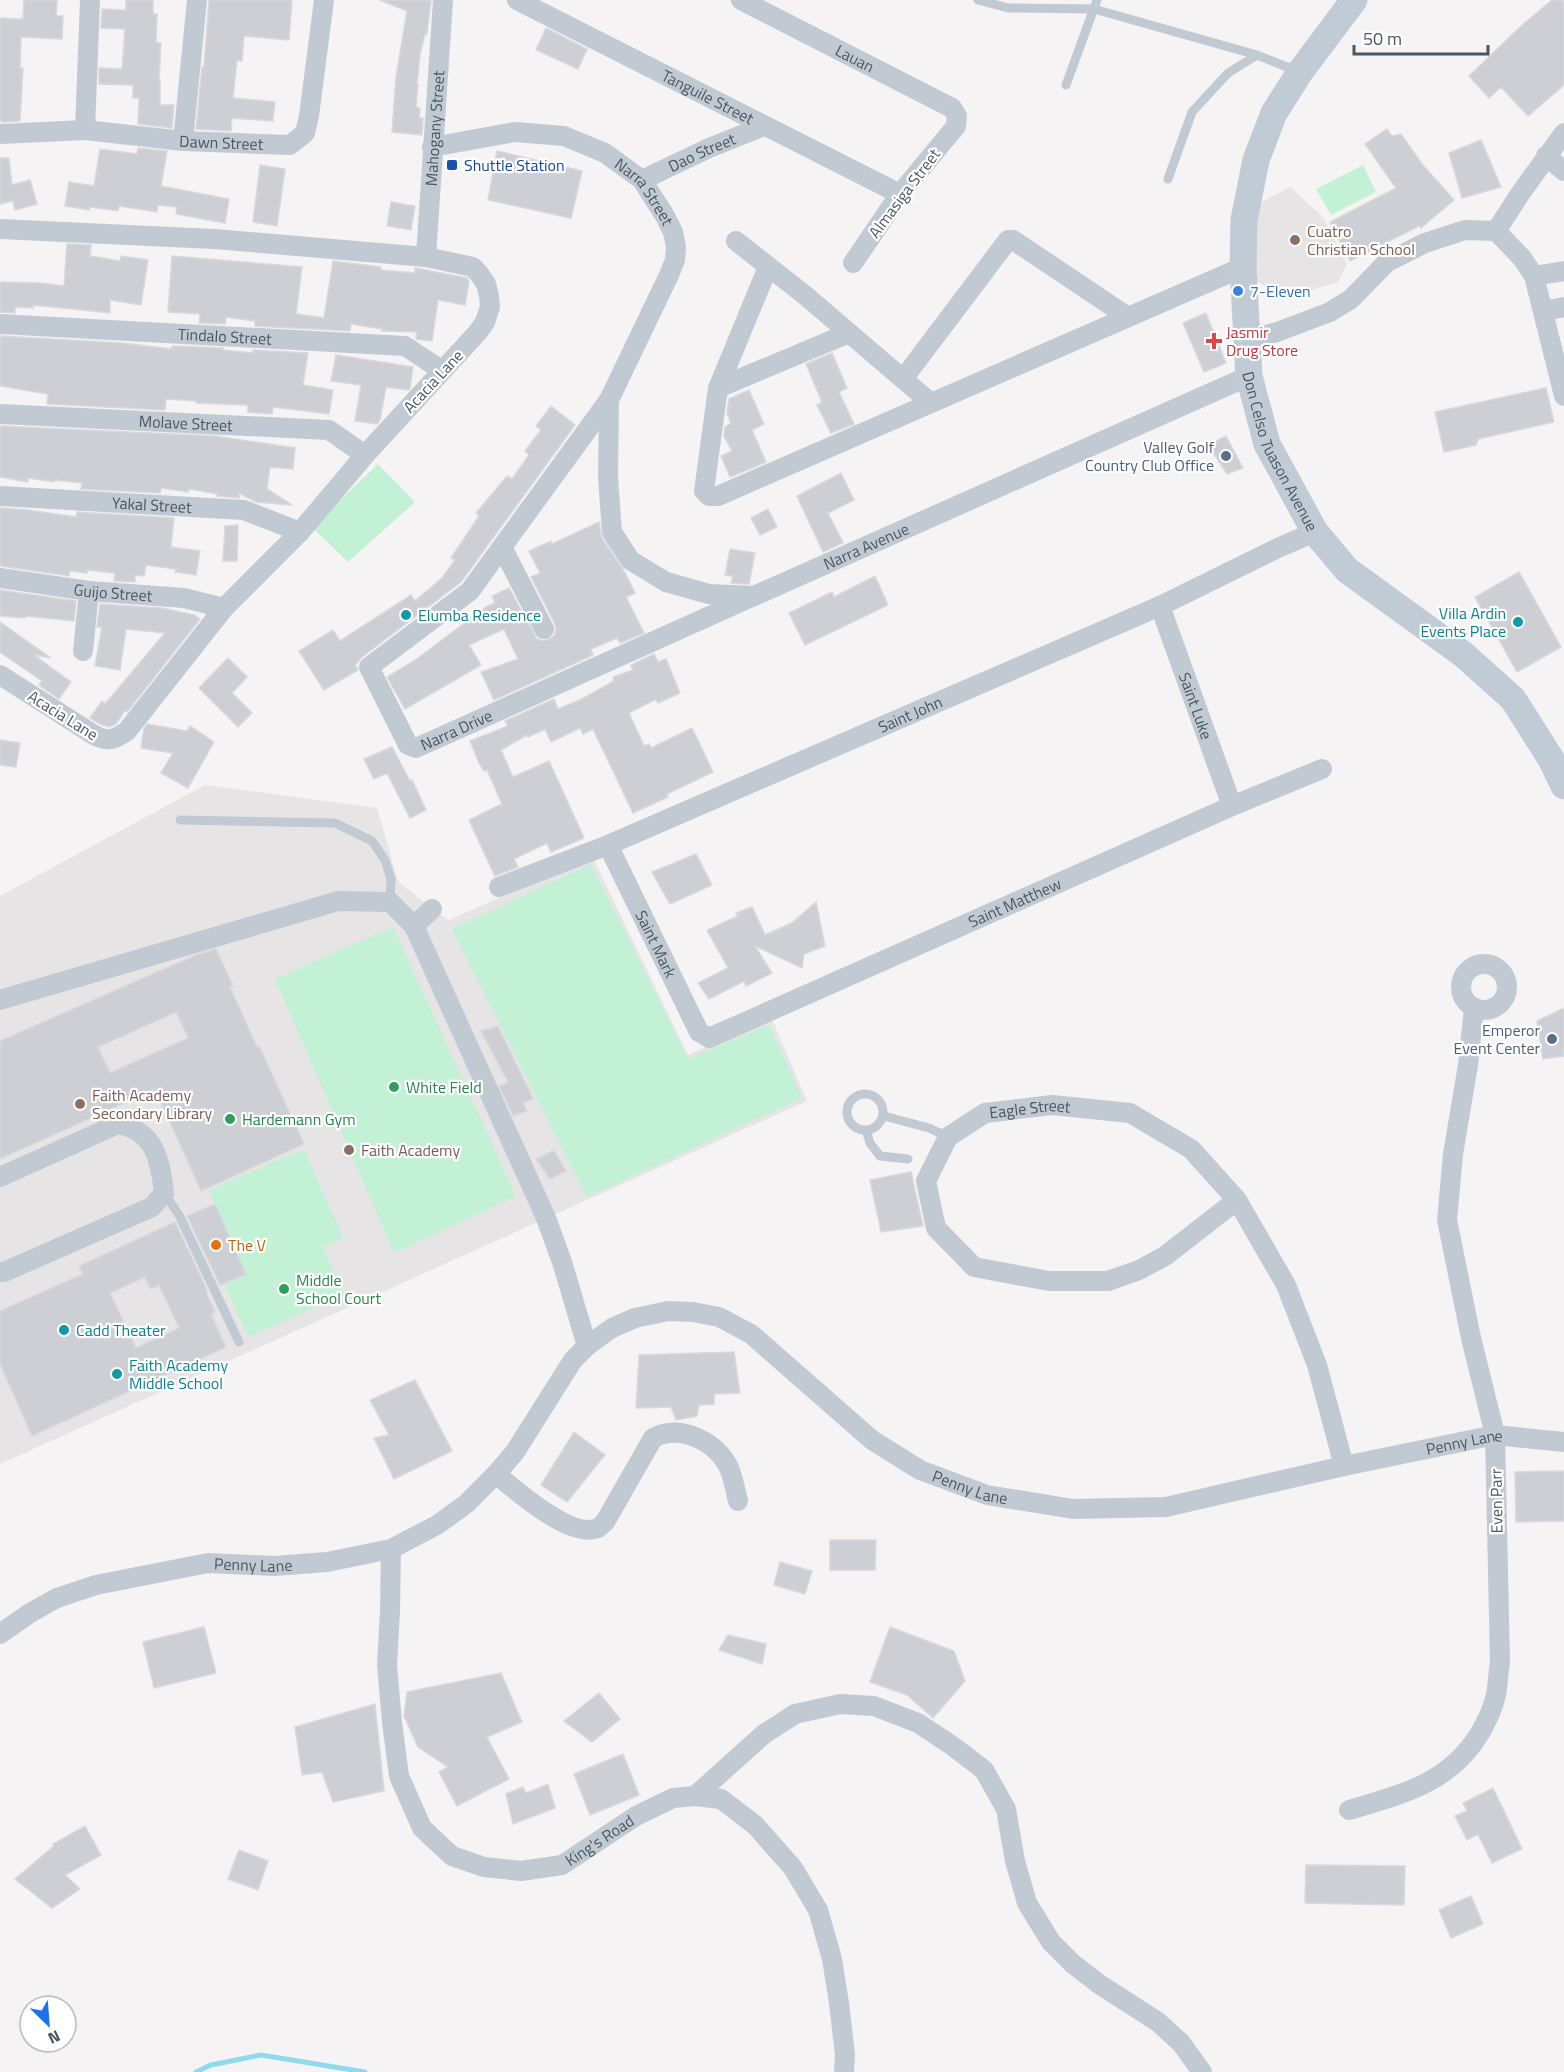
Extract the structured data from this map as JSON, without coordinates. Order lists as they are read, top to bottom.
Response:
{
  "streets": {
    "street": [
      "Lauan",
      "Tanguile Street",
      "Mahogany Street",
      "Dawn Street",
      "Dao Street",
      "Almasiga Street",
      "Narra Street",
      "Tindalo Street",
      "Acacia Lane",
      "Molave Street",
      "Don Celso Tuason Avenue",
      "Yakal Street",
      "Narra Avenue",
      "Guijo Street",
      "Saint Luke",
      "Saint John",
      "Narra Drive",
      "Saint Matthew",
      "Saint Mark",
      "Eagle Street",
      "Penny Lane",
      "Even Parr",
      "King's Road"
    ]
  },
  "crossings": [
    ["Lauan", "Almasiga Street"],
    ["Tanguile Street", "Dao Street"],
    ["Tanguile Street", "Almasiga Street"],
    ["Mahogany Street", "Narra Street"],
    ["Mahogany Street", "Acacia Lane"],
    ["Dao Street", "Narra Street"],
    ["Narra Street", "Narra Avenue"],
    ["Narra Street", "Narra Drive"],
    ["Tindalo Street", "Acacia Lane"],
    ["Acacia Lane", "Molave Street"],
    ["Acacia Lane", "Yakal Street"],
    ["Acacia Lane", "Guijo Street"],
    ["Don Celso Tuason Avenue", "Narra Avenue"],
    ["Don Celso Tuason Avenue", "Saint John"],
    ["Narra Avenue", "Narra Drive"],
    ["Saint Luke", "Saint John"],
    ["Saint Luke", "Saint Matthew"],
    ["Saint John", "Saint Mark"],
    ["Saint Matthew", "Saint Mark"],
    ["Eagle Street", "Penny Lane"],
    ["Penny Lane", "Even Parr"],
    ["Penny Lane", "King's Road"]
  ],
  "places": {
    "transit": ["Shuttle Station"],
    "other": [
      "Cuatro Christian School",
      "7-Eleven",
      "Valley Golf Country Club Office",
      "Elumba Residence",
      "Villa Ardin Events Place",
      "Emperor Event Center",
      "White Field",
      "Faith Academy Secondary Library",
      "Hardemann Gym",
      "Faith Academy",
      "The V",
      "Middle School Court",
      "Cadd Theater",
      "Faith Academy Middle School"
    ],
    "health": ["Jasmir Drug Store"]
  },
  "scale_bar": "50 m",
  "north": "bottom right"
}
